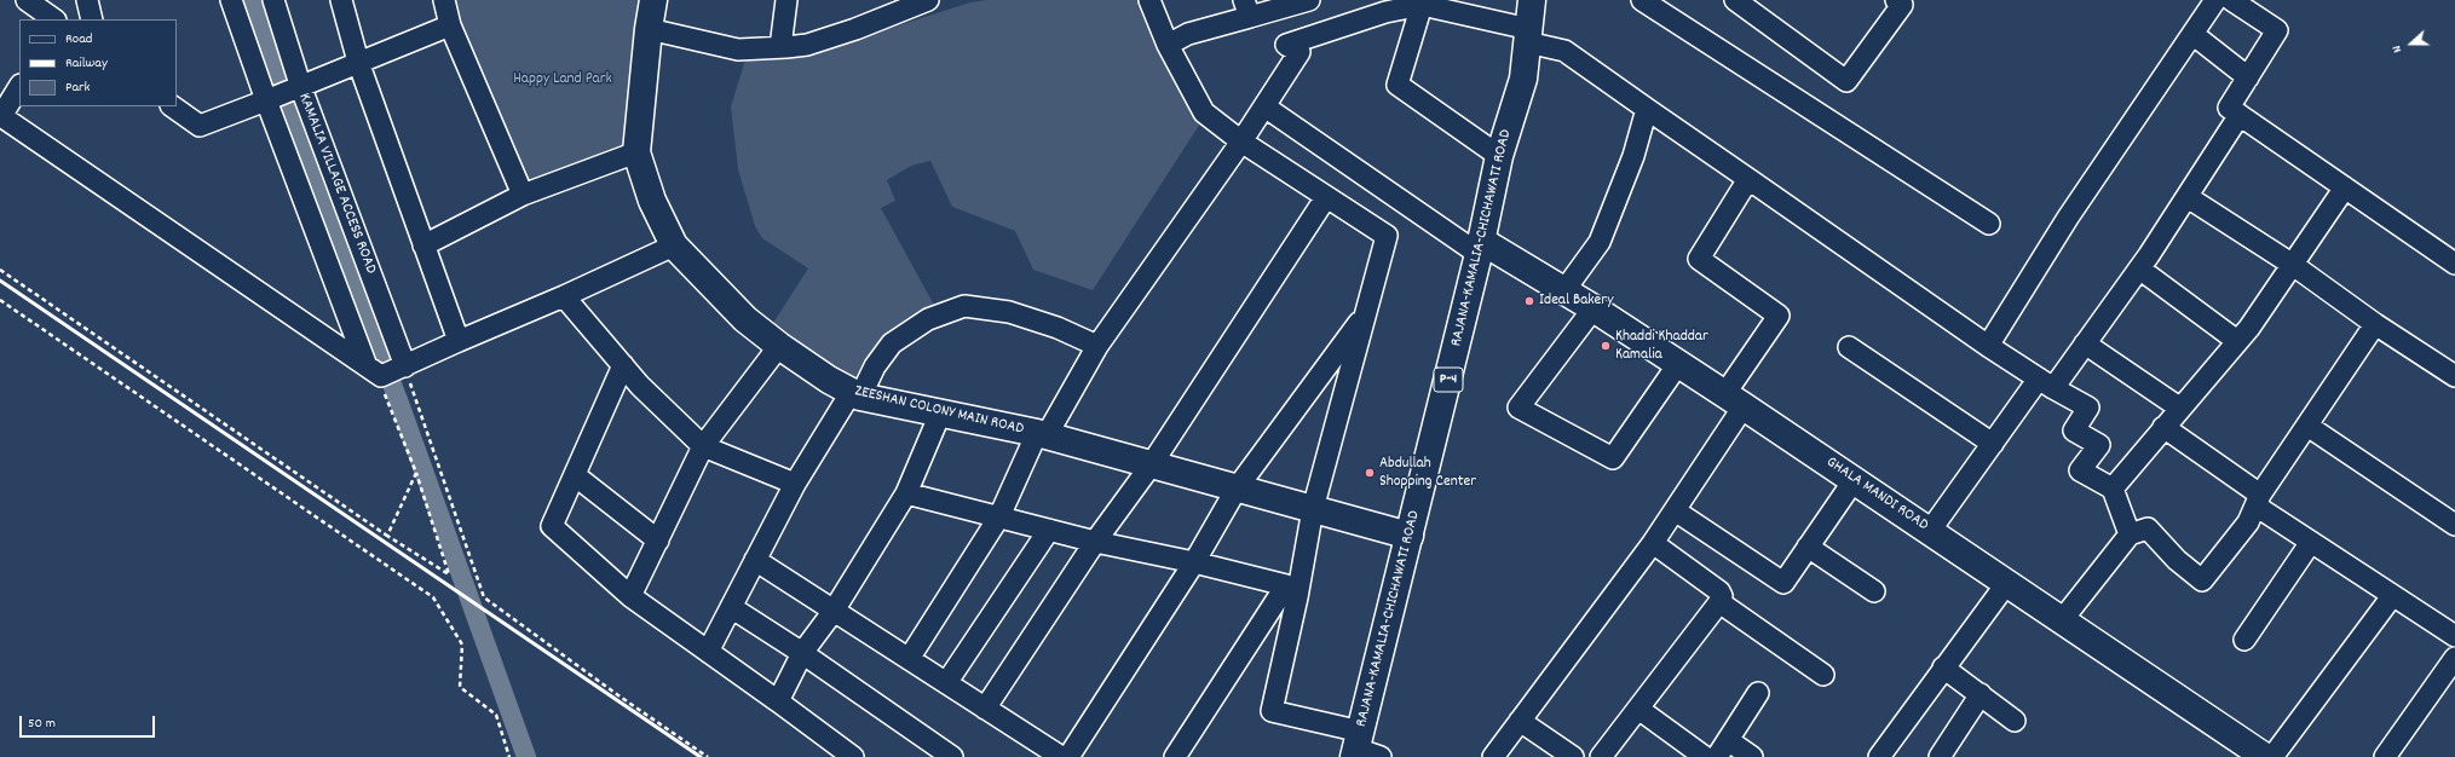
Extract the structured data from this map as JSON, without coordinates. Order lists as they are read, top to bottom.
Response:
{
  "streets": {
    "street": [
      "KAMALIA VILLAGE ACCESS ROAD",
      "RAJANA-KAMALIA-CHICHAWATI ROAD",
      "P-4",
      "ZEESHAN COLONY MAIN ROAD",
      "GHALA MANDI ROAD"
    ]
  },
  "crossings": [
    ["RAJANA-KAMALIA-CHICHAWATI ROAD", "ZEESHAN COLONY MAIN ROAD"],
    ["RAJANA-KAMALIA-CHICHAWATI ROAD", "GHALA MANDI ROAD"]
  ],
  "parks": ["Happy Land Park"],
  "places": ["Ideal Bakery", "Khaddi Khaddar Kamalia", "Abdullah Shopping Center"],
  "legend": ["Road", "Railway", "Park"],
  "scale_bar": "50 m",
  "north": "left"
}
